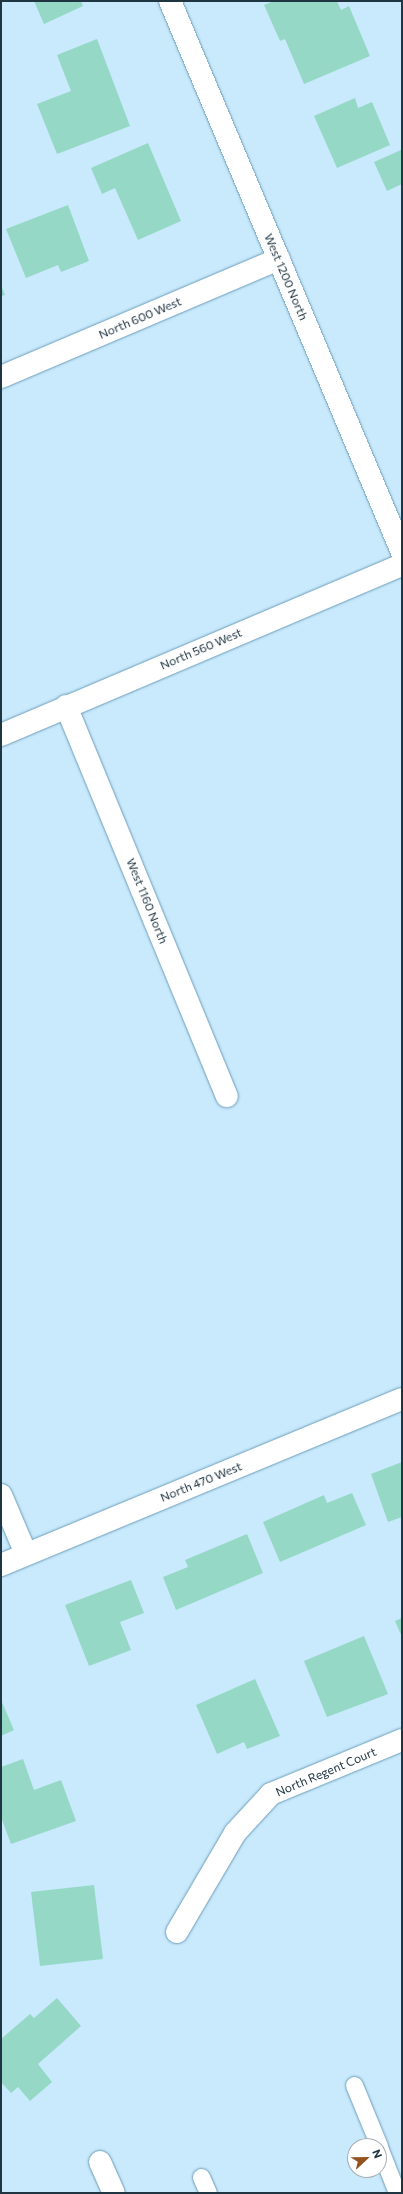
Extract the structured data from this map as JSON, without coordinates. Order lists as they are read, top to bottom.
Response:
{
  "streets": {
    "street": [
      "West 1200 North",
      "North 600 West",
      "North 560 West",
      "West 1160 North",
      "North 470 West",
      "North Regent Court"
    ]
  },
  "crossings": [
    ["West 1200 North", "North 600 West"],
    ["North 560 West", "West 1160 North"]
  ],
  "north": "right"
}
